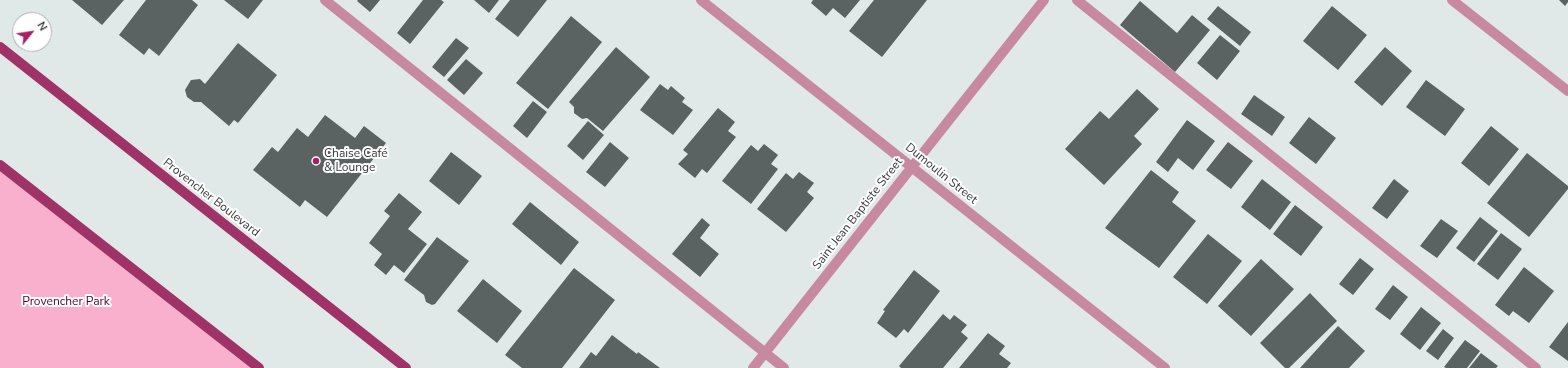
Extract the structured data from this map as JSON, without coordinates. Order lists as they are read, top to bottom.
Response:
{
  "streets": {
    "main road": ["Provencher Boulevard"],
    "street": ["Dumoulin Street", "Saint Jean Baptiste Street"]
  },
  "crossings": [
    ["Dumoulin Street", "Saint Jean Baptiste Street"]
  ],
  "parks": ["Provencher Park"],
  "places": ["Chaise Café & Lounge"],
  "north": "top right"
}
